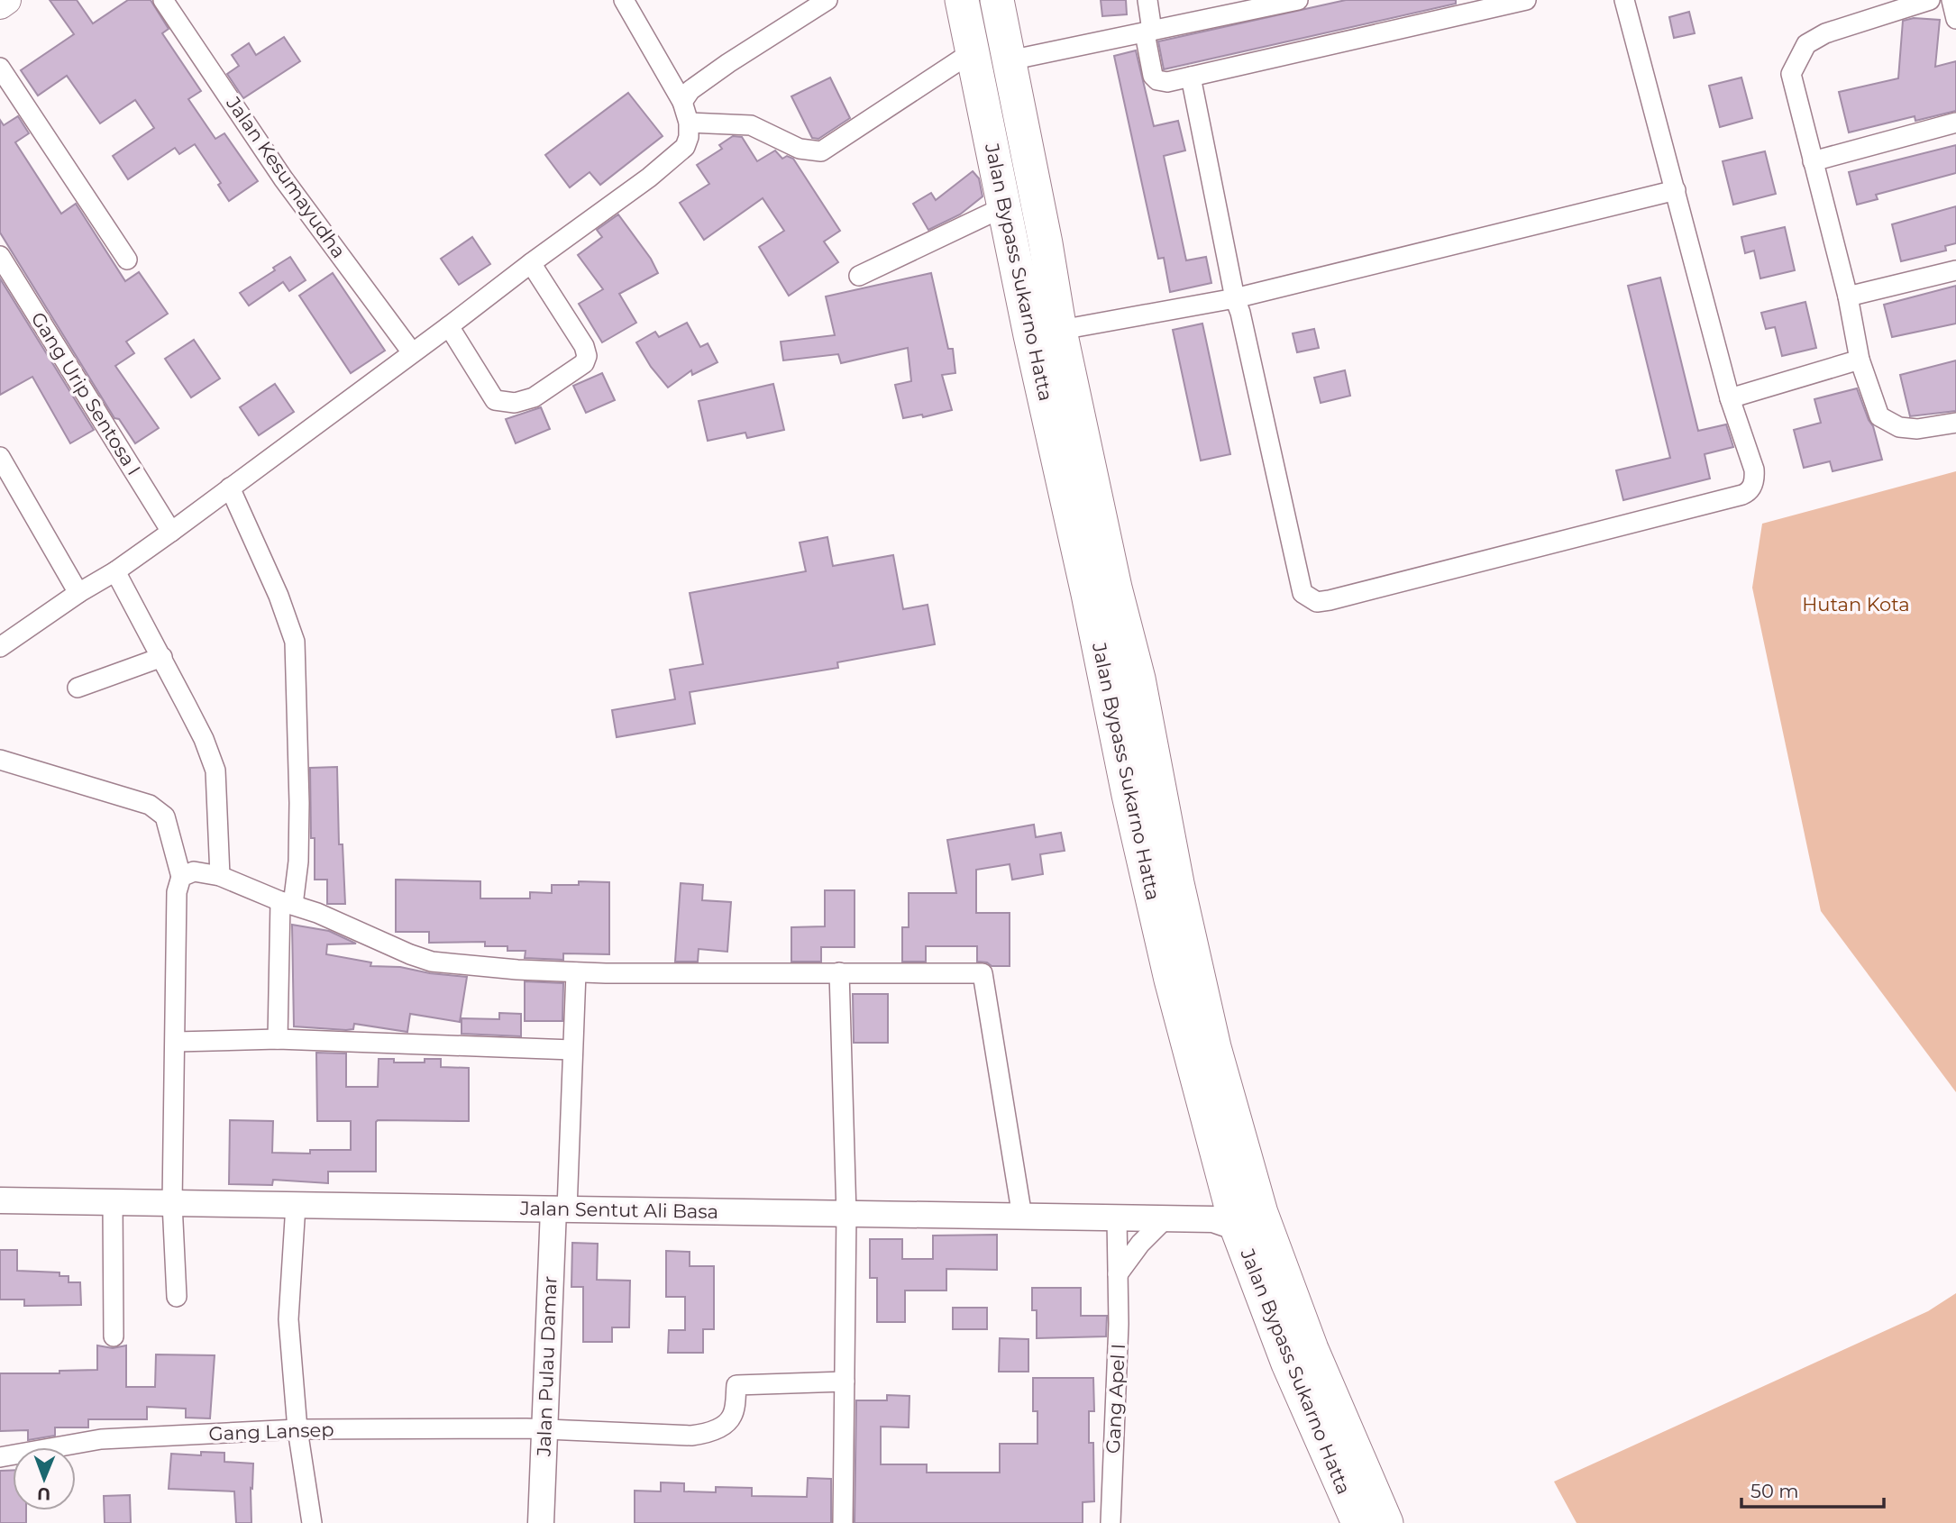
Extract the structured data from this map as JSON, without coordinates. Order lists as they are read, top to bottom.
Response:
{
  "streets": {
    "highway": ["Jalan Bypass Sukarno Hatta"],
    "street": [
      "Jalan Kesumayudha",
      "Gang Urip Sentosa I",
      "Jalan Sentut Ali Basa",
      "Jalan Pulau Damar",
      "Gang Apel I",
      "Gang Lansep"
    ]
  },
  "crossings": [
    ["Jalan Bypass Sukarno Hatta", "Jalan Sentut Ali Basa"],
    ["Jalan Sentut Ali Basa", "Jalan Pulau Damar"],
    ["Jalan Sentut Ali Basa", "Gang Apel I"],
    ["Jalan Pulau Damar", "Gang Lansep"]
  ],
  "parks": ["Hutan Kota"],
  "scale_bar": "50 m",
  "north": "bottom"
}
